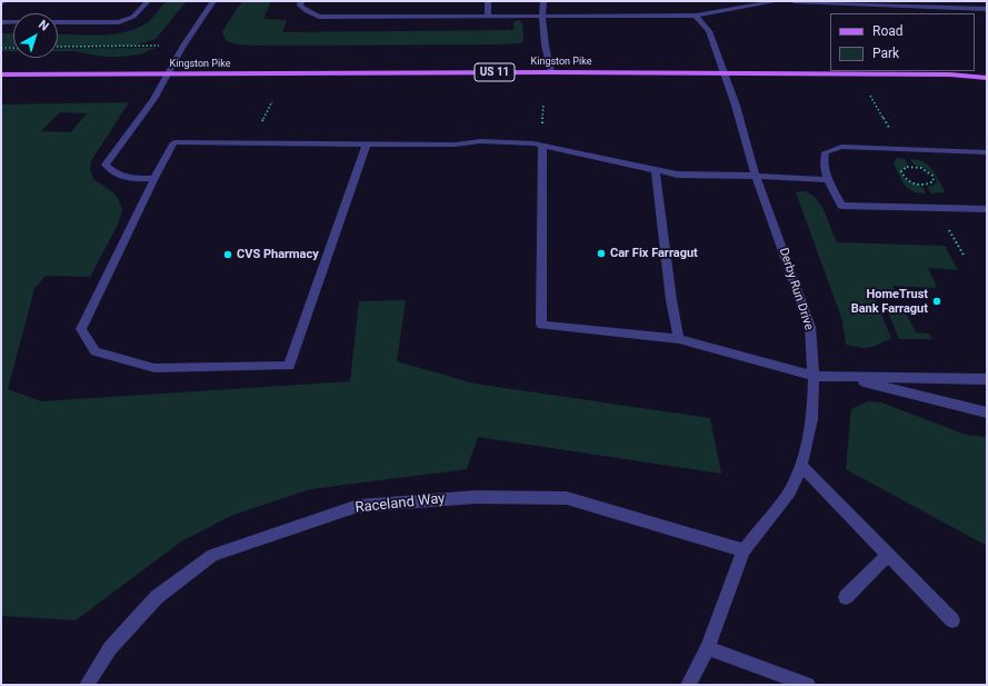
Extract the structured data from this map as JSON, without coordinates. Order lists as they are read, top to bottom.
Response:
{
  "streets": {
    "main road": ["Kingston Pike", "US 11"],
    "street": ["Derby Run Drive", "Raceland Way"]
  },
  "crossings": [
    ["Kingston Pike", "Derby Run Drive"],
    ["Derby Run Drive", "Raceland Way"]
  ],
  "places": ["Car Fix Farragut", "CVS Pharmacy", "HomeTrust Bank Farragut"],
  "legend": ["Road", "Park"],
  "north": "top right"
}
